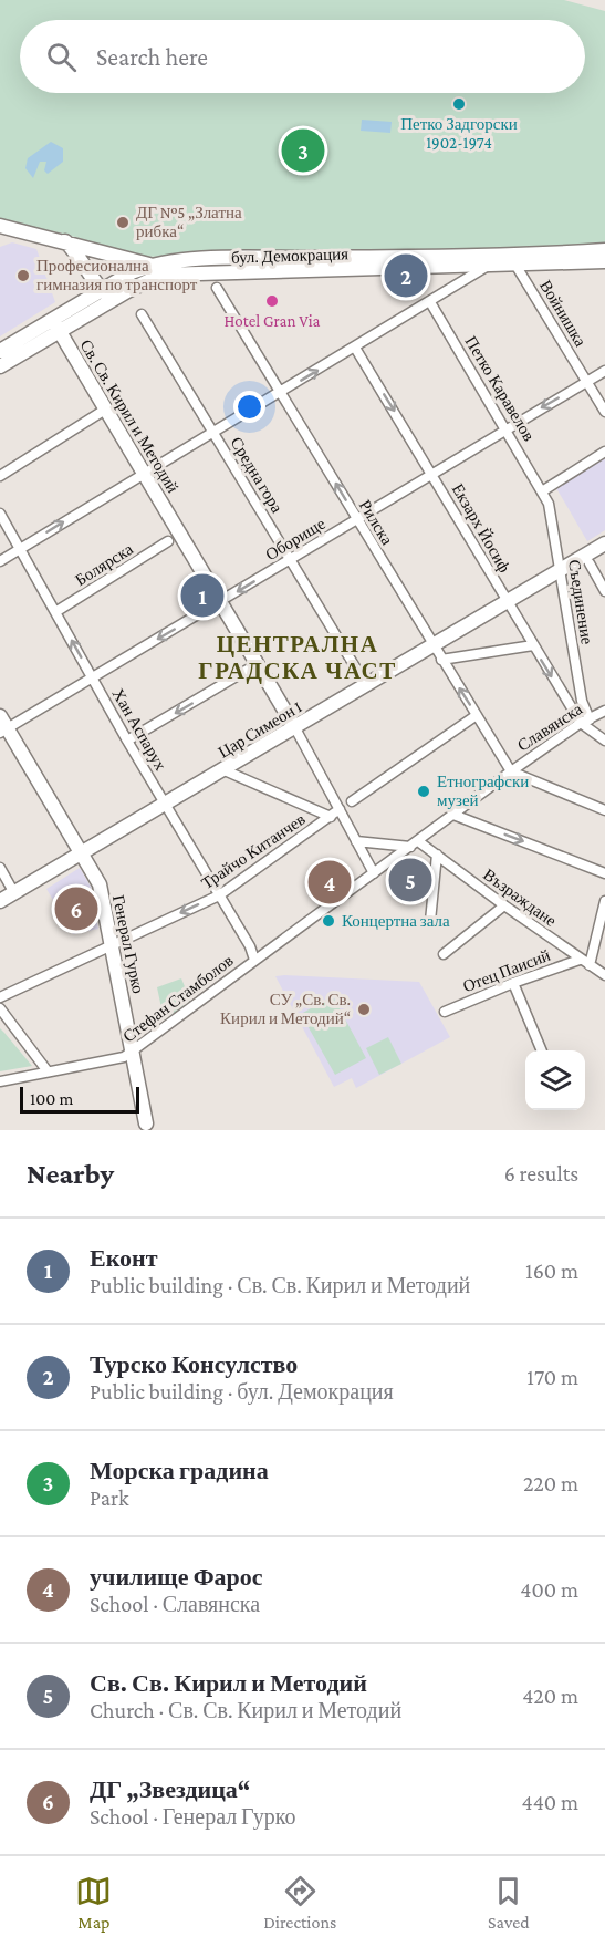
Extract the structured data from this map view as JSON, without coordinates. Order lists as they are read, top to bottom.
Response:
{
  "streets": {
    "street": [
      "бул. Демокрация",
      "Войнишка",
      "Петко Каравелов",
      "Св. Св. Кирил и Методий",
      "Средна гора",
      "Рилска",
      "Екзарх Йосиф",
      "Оборище",
      "Болярска",
      "Съединение",
      "Славянска",
      "Хан Аспарух",
      "Цар Симеон I",
      "Трайчо Китанчев",
      "Възраждане",
      "Генерал Гурко",
      "Отец Паисий",
      "Стефан Стамболов"
    ]
  },
  "crossings": [
    ["бул. Демокрация", "Войнишка"],
    ["бул. Демокрация", "Св. Св. Кирил и Методий"],
    ["Войнишка", "Оборище"],
    ["Петко Каравелов", "Оборище"],
    ["Петко Каравелов", "Съединение"],
    ["Св. Св. Кирил и Методий", "Оборище"],
    ["Св. Св. Кирил и Методий", "Славянска"],
    ["Св. Св. Кирил и Методий", "Цар Симеон I"],
    ["Св. Св. Кирил и Методий", "Трайчо Китанчев"],
    ["Средна гора", "Оборище"],
    ["Средна гора", "Цар Симеон I"],
    ["Рилска", "Оборище"],
    ["Рилска", "Славянска"],
    ["Рилска", "Цар Симеон I"],
    ["Екзарх Йосиф", "Оборище"],
    ["Екзарх Йосиф", "Съединение"],
    ["Екзарх Йосиф", "Славянска"],
    ["Екзарх Йосиф", "Цар Симеон I"],
    ["Оборище", "Хан Аспарух"],
    ["Оборище", "Генерал Гурко"],
    ["Болярска", "Хан Аспарух"],
    ["Съединение", "Славянска"],
    ["Съединение", "Цар Симеон I"],
    ["Славянска", "Хан Аспарух"],
    ["Славянска", "Възраждане"],
    ["Славянска", "Стефан Стамболов"],
    ["Хан Аспарух", "Цар Симеон I"],
    ["Хан Аспарух", "Трайчо Китанчев"],
    ["Хан Аспарух", "Стефан Стамболов"],
    ["Цар Симеон I", "Генерал Гурко"],
    ["Трайчо Китанчев", "Генерал Гурко"],
    ["Възраждане", "Отец Паисий"],
    ["Генерал Гурко", "Стефан Стамболов"]
  ],
  "one_way": ["Рилска", "Екзарх Йосиф"],
  "districts": ["ЦЕНТРАЛНА ГРАДСКА ЧАСТ"],
  "places": [
    "Петко Задгорски 1902-1974",
    "ДГ №5 „Златна рибка“",
    "Професионална гимназия по транспорт",
    "Hotel Gran Via",
    "Етнографски музей",
    "Концертна зала",
    "СУ „Св. Св. Кирил и Методий“"
  ],
  "scale_bar": "100 m",
  "page": {
    "search": "Search here",
    "pins": [
      "3",
      "2",
      "1",
      "5",
      "4",
      "6"
    ],
    "scale": "100 m",
    "heading": ["Nearby", "6 results"],
    "list": [
      {
        "mark": "1",
        "name": "Еконт",
        "note": "Public building · Св. Св. Кирил и Методий",
        "value": "160 m"
      },
      {
        "mark": "2",
        "name": "Турско Консулство",
        "note": "Public building · бул. Демокрация",
        "value": "170 m"
      },
      {
        "mark": "3",
        "name": "Морска градина",
        "note": "Park",
        "value": "220 m"
      },
      {
        "mark": "4",
        "name": "училище Фарос",
        "note": "School · Славянска",
        "value": "400 m"
      },
      {
        "mark": "5",
        "name": "Св. Св. Кирил и Методий",
        "note": "Church · Св. Св. Кирил и Методий",
        "value": "420 m"
      },
      {
        "mark": "6",
        "name": "ДГ „Звездица“",
        "note": "School · Генерал Гурко",
        "value": "440 m"
      }
    ],
    "nav": ["Map", "Directions", "Saved"]
  }
}
